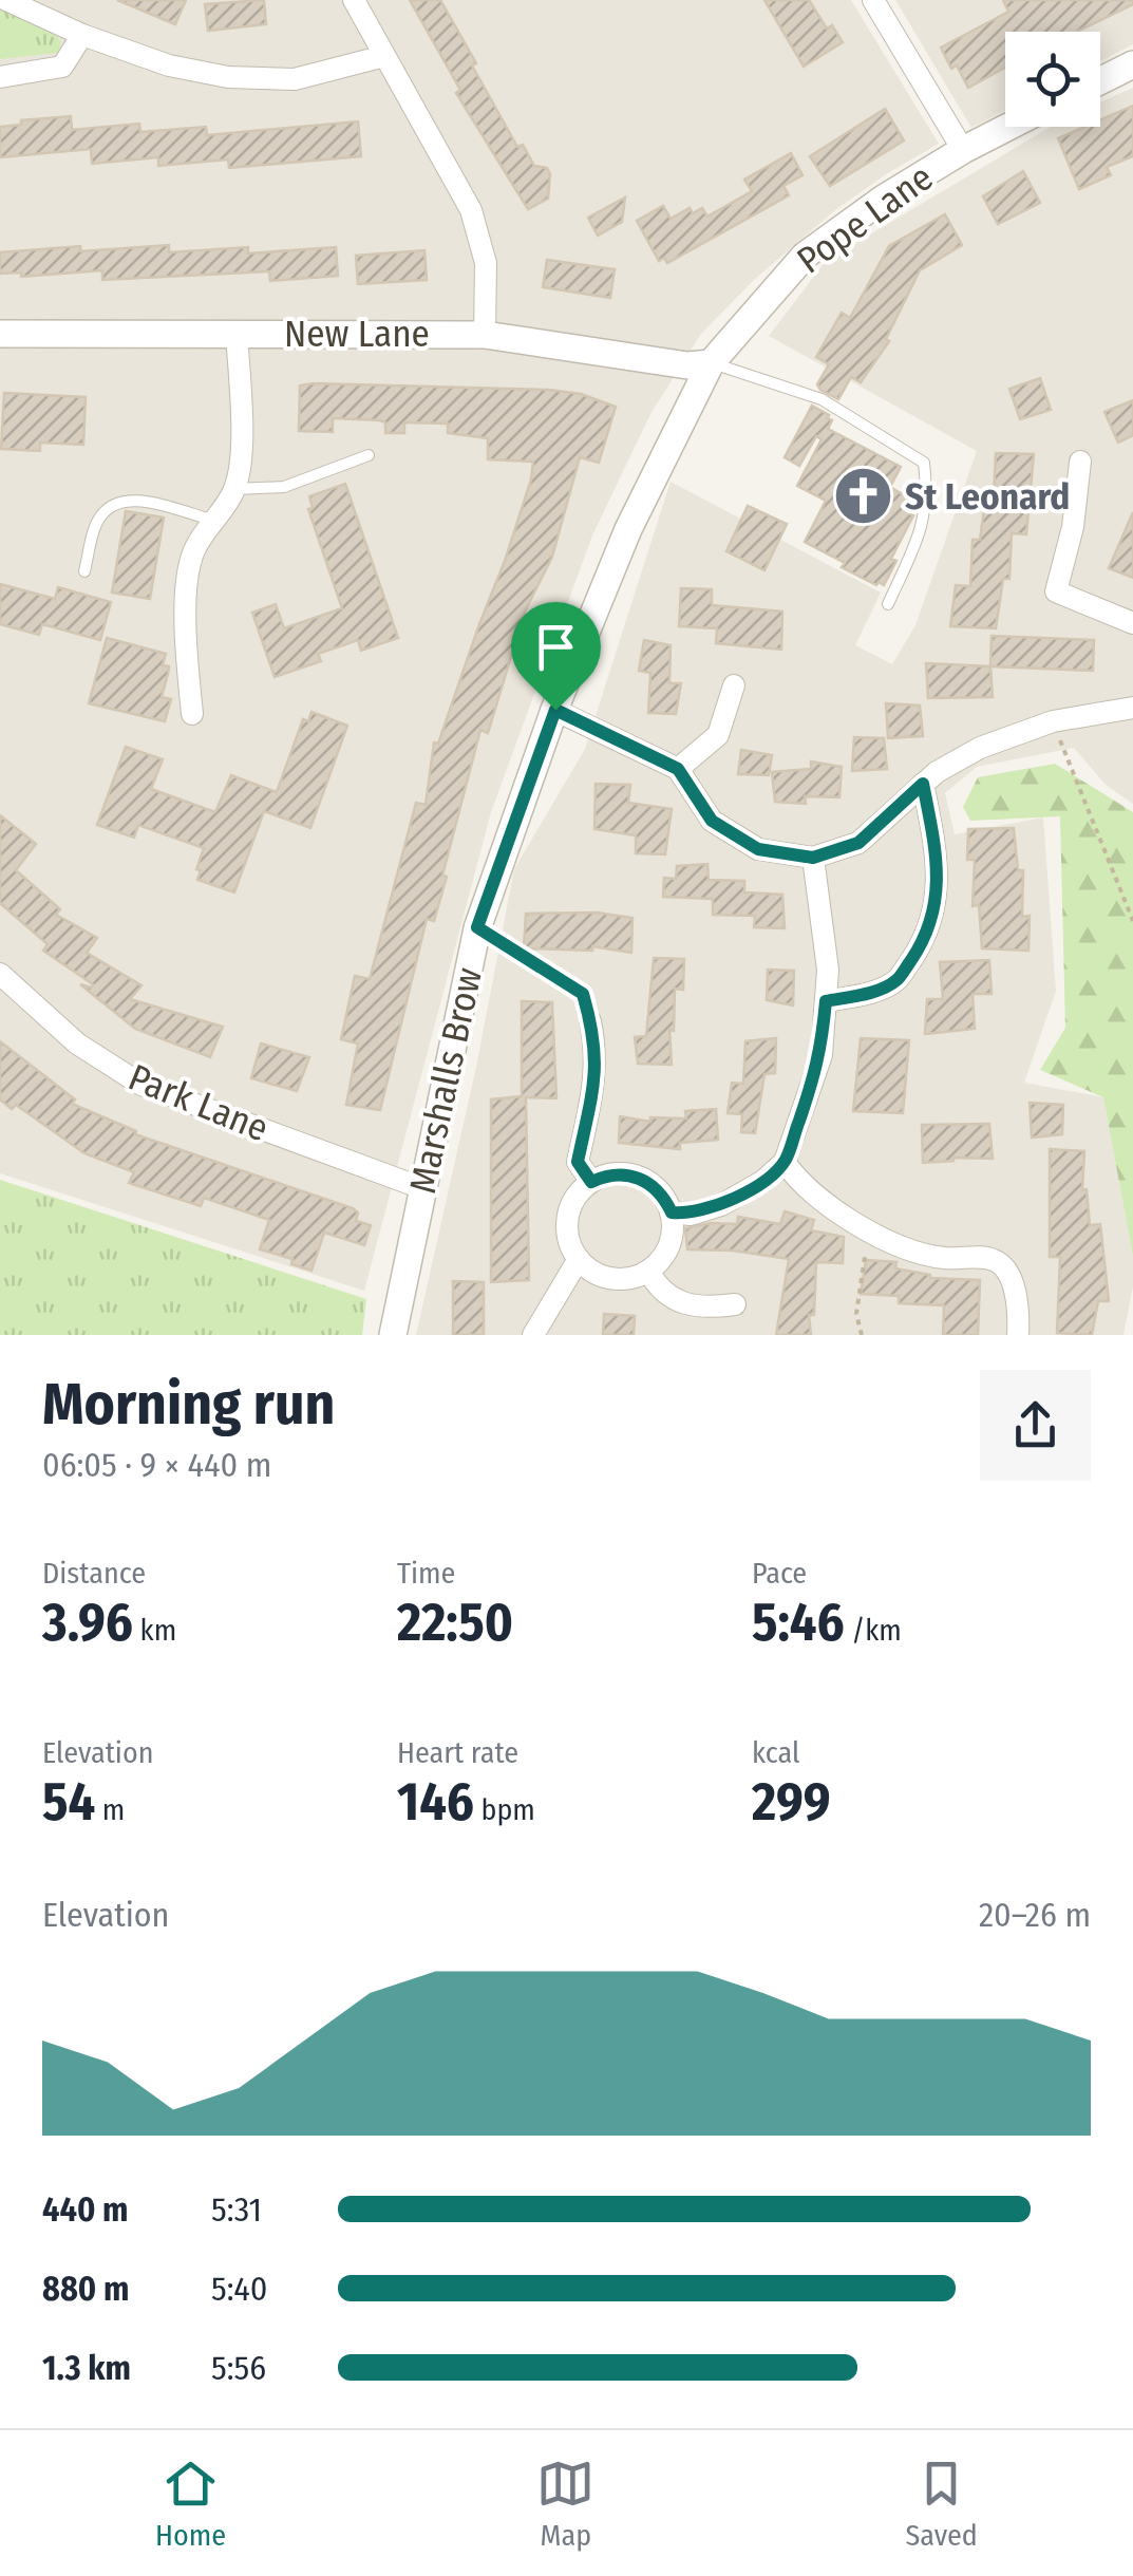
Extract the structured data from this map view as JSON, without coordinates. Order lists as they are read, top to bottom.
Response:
{
  "streets": {
    "street": [
      "Pope Lane",
      "New Lane",
      "Marshalls Brow",
      "Park Lane"
    ]
  },
  "crossings": [
    ["Pope Lane", "New Lane"],
    ["Pope Lane", "Marshalls Brow"],
    ["New Lane", "Marshalls Brow"],
    ["Marshalls Brow", "Park Lane"]
  ],
  "places": {
    "church": ["St Leonard"]
  },
  "page": {
    "heading": ["Morning run", "06:05 · 9 × 440 m"],
    "stats": [
      ["Distance", "3.96 km"],
      ["Time", "22:50"],
      ["Pace", "5:46 /km"],
      ["Elevation", "54 m"],
      ["Heart rate", "146 bpm"],
      ["kcal", "299"]
    ],
    "chart": ["Elevation", "20–26 m"],
    "list": [
      {
        "name": "440 m",
        "note": "5:31"
      },
      {
        "name": "880 m",
        "note": "5:40"
      },
      {
        "name": "1.3 km",
        "note": "5:56"
      }
    ],
    "tabs": ["Home", "Map", "Saved"]
  }
}
